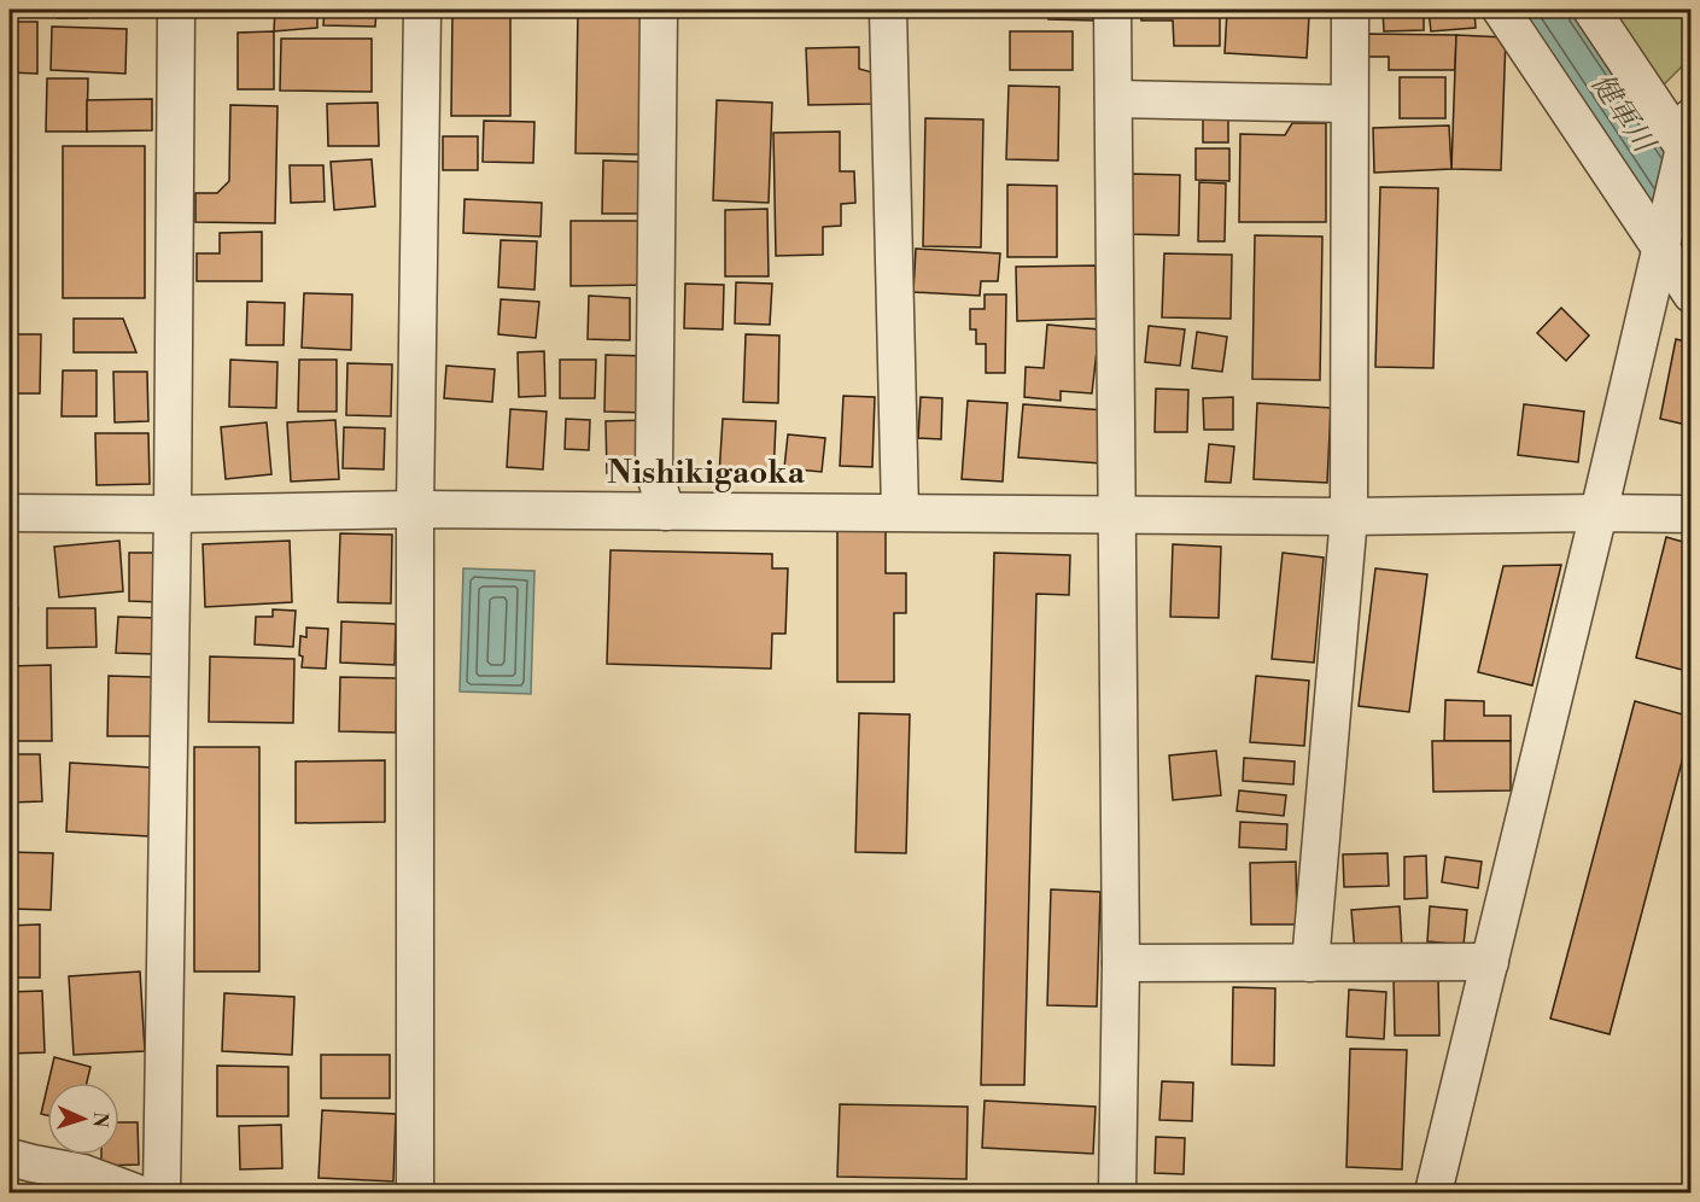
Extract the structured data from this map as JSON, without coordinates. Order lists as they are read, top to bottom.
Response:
{
  "districts": ["Nishikigaoka"],
  "water": ["健軍川"],
  "north": "right"
}
